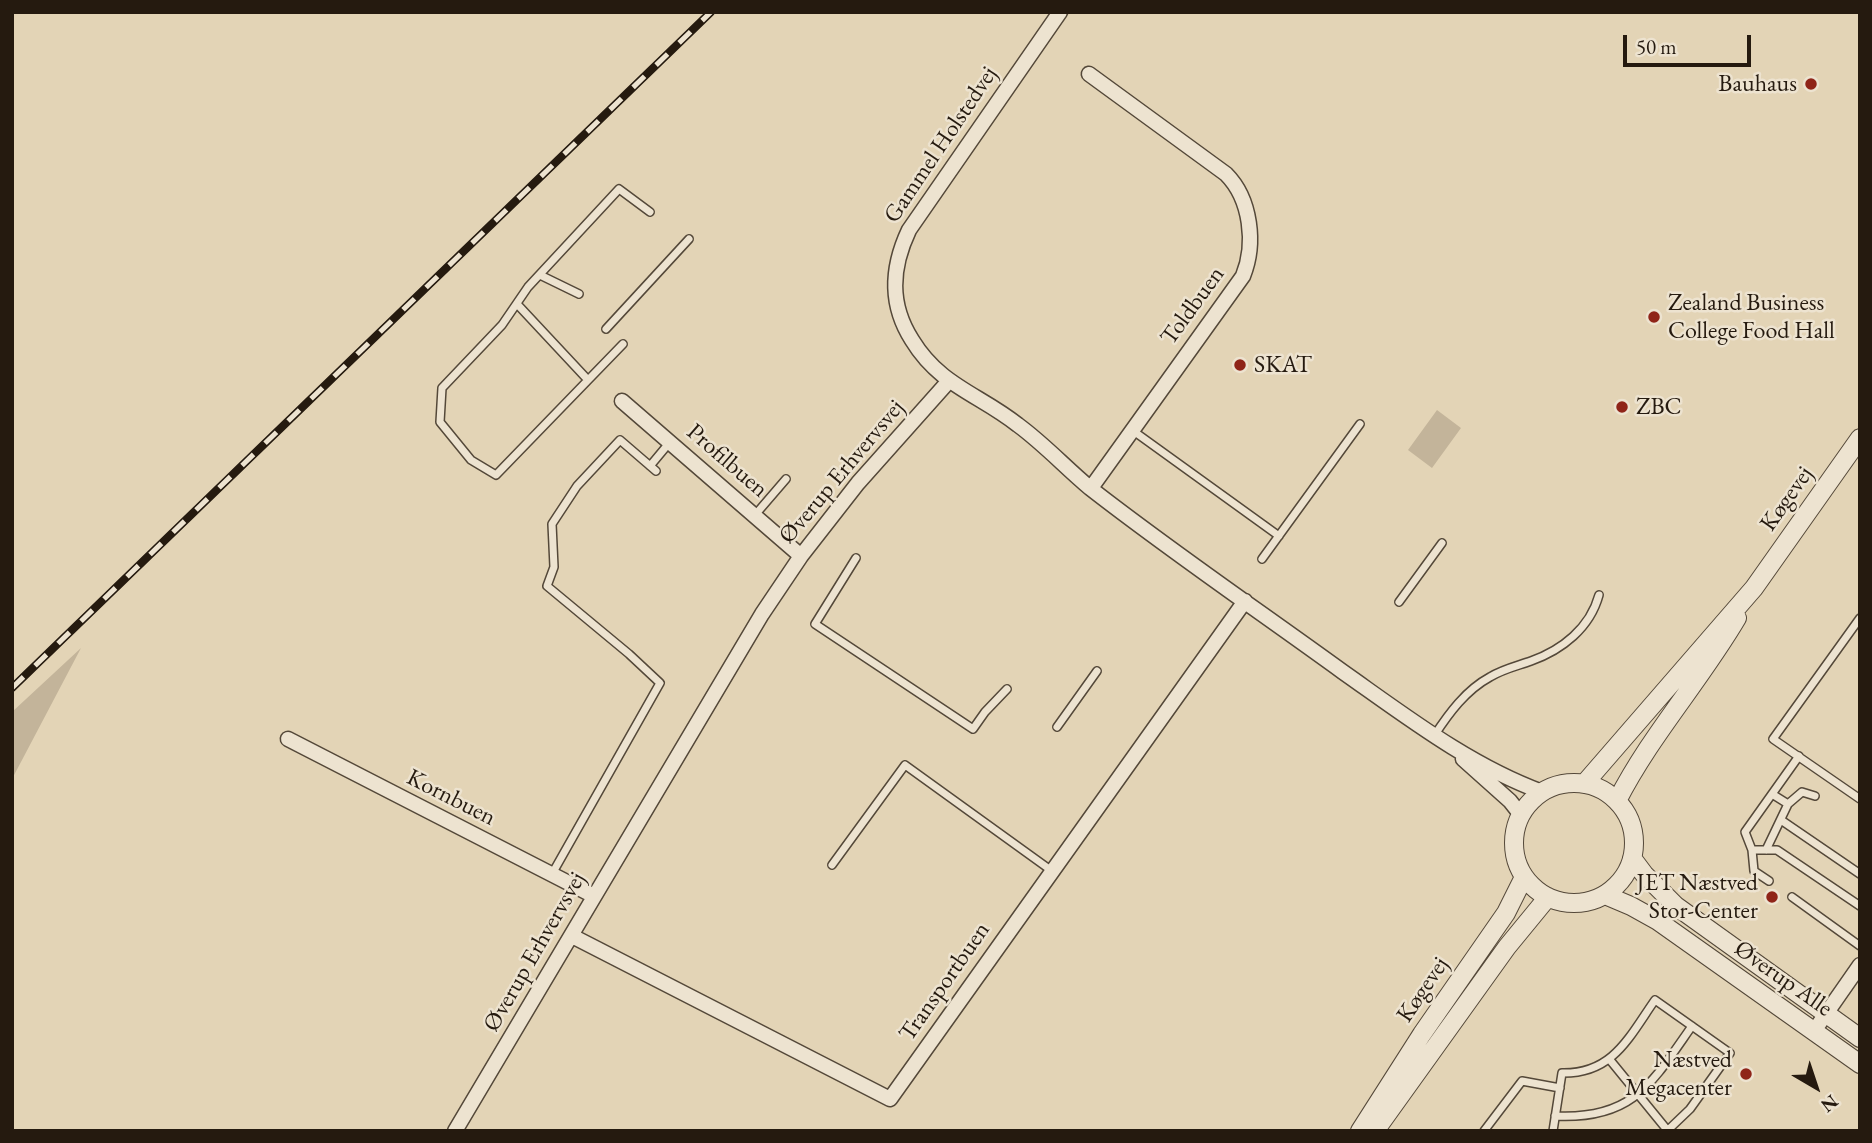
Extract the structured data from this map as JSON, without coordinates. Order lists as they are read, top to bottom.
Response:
{
  "streets": {
    "street": [
      "Gammel Holstedvej",
      "Toldbuen",
      "Profilbuen",
      "Øverup Erhvervsvej",
      "Køgevej",
      "Kornbuen",
      "Øverup Alle",
      "Transportbuen"
    ]
  },
  "crossings": [
    ["Gammel Holstedvej", "Øverup Erhvervsvej"],
    ["Profilbuen", "Øverup Erhvervsvej"],
    ["Øverup Erhvervsvej", "Kornbuen"],
    ["Øverup Erhvervsvej", "Transportbuen"],
    ["Køgevej", "Øverup Alle"]
  ],
  "places": [
    "Bauhaus",
    "Zealand Business College Food Hall",
    "SKAT",
    "ZBC",
    "JET Næstved Stor-Center",
    "Næstved Megacenter"
  ],
  "scale_bar": "50 m",
  "north": "bottom right"
}
